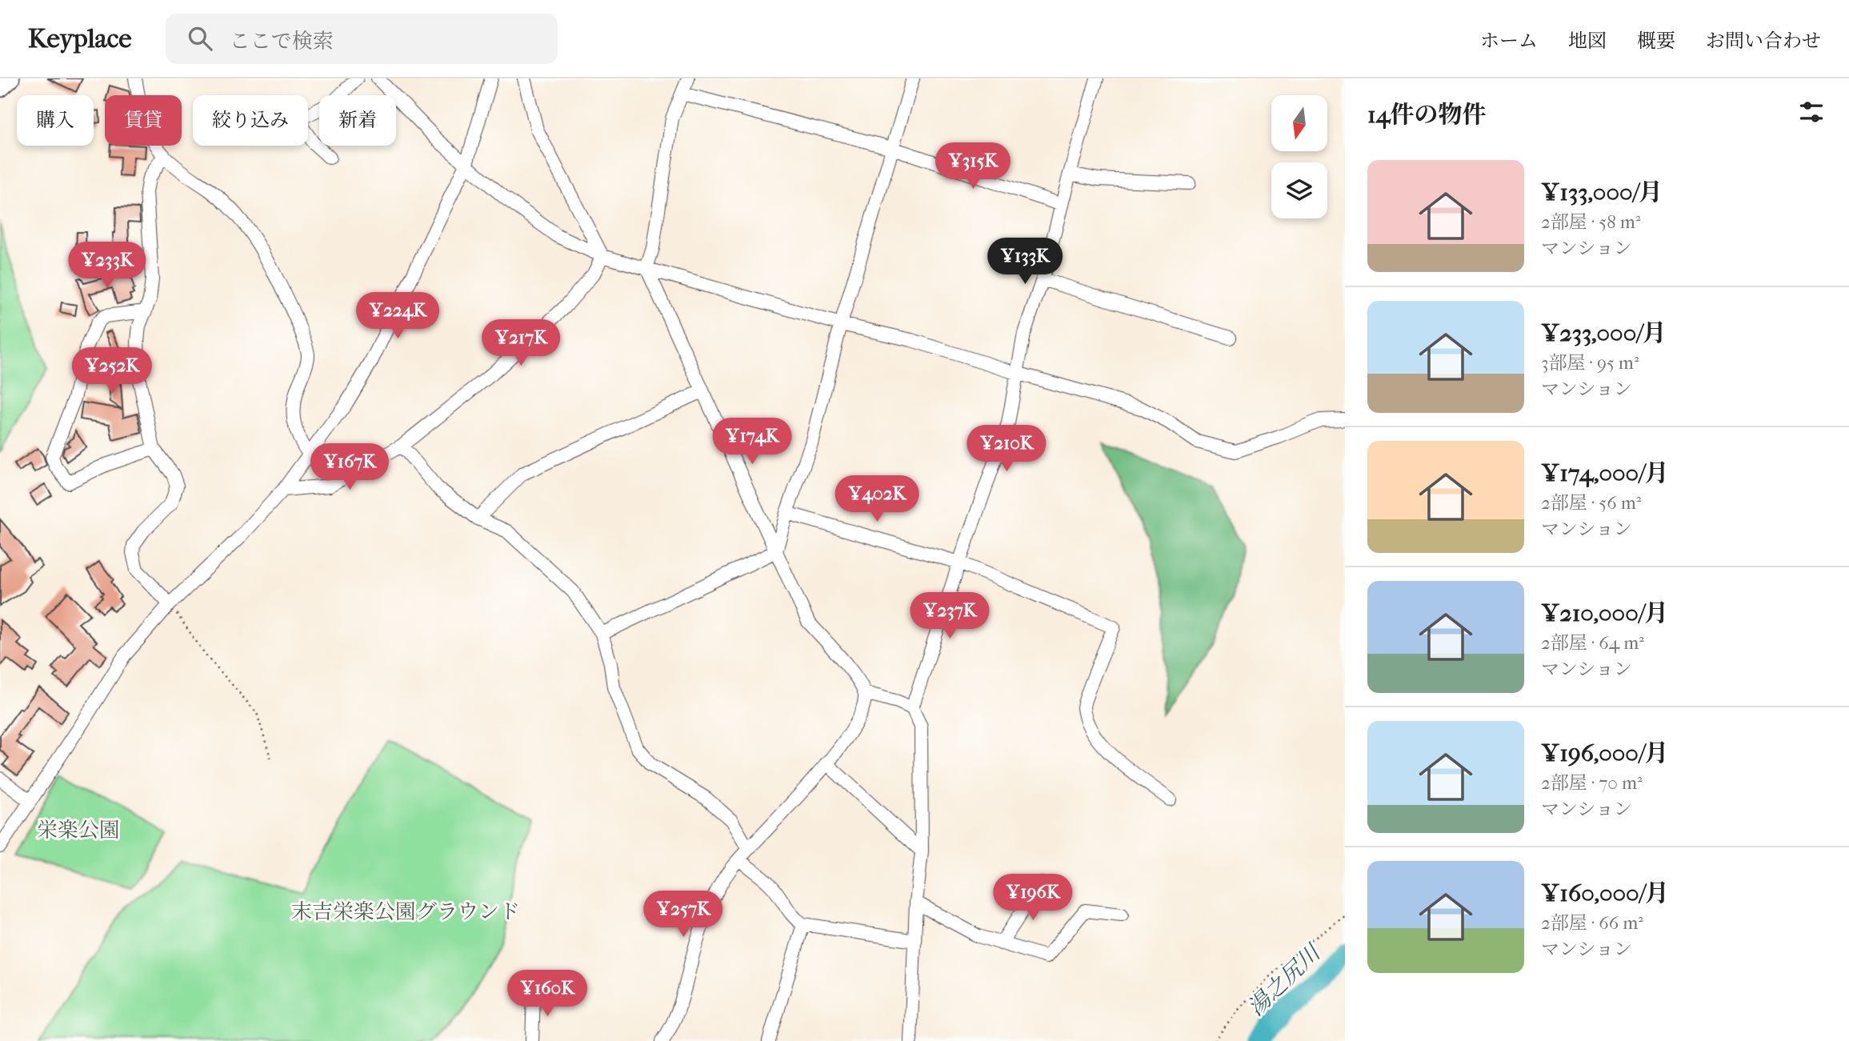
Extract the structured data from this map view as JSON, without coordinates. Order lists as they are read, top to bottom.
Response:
{
  "water": ["湯之尻川"],
  "parks": ["栄楽公園", "末吉栄楽公園グラウンド"],
  "north": "bottom",
  "page": {
    "header": "Keyplace",
    "search": "ここで検索",
    "nav": [
      "ホーム",
      "地図",
      "概要",
      "お問い合わせ"
    ],
    "heading": "14件の物件",
    "chip": [
      "購入",
      "賃貸",
      "絞り込み",
      "新着"
    ],
    "price": [
      "¥315K",
      "¥133K",
      "¥233K",
      "¥224K",
      "¥217K",
      "¥252K",
      "¥174K",
      "¥210K",
      "¥167K",
      "¥402K",
      "¥237K",
      "¥196K",
      "¥257K",
      "¥160K"
    ],
    "list": [
      {
        "name": "¥133,000/月",
        "note": "2部屋 · 58 m² · マンション"
      },
      {
        "name": "¥233,000/月",
        "note": "3部屋 · 95 m² · マンション"
      },
      {
        "name": "¥174,000/月",
        "note": "2部屋 · 56 m² · マンション"
      },
      {
        "name": "¥210,000/月",
        "note": "2部屋 · 64 m² · マンション"
      },
      {
        "name": "¥196,000/月",
        "note": "2部屋 · 70 m² · マンション"
      },
      {
        "name": "¥160,000/月",
        "note": "2部屋 · 66 m² · マンション"
      }
    ]
  }
}
